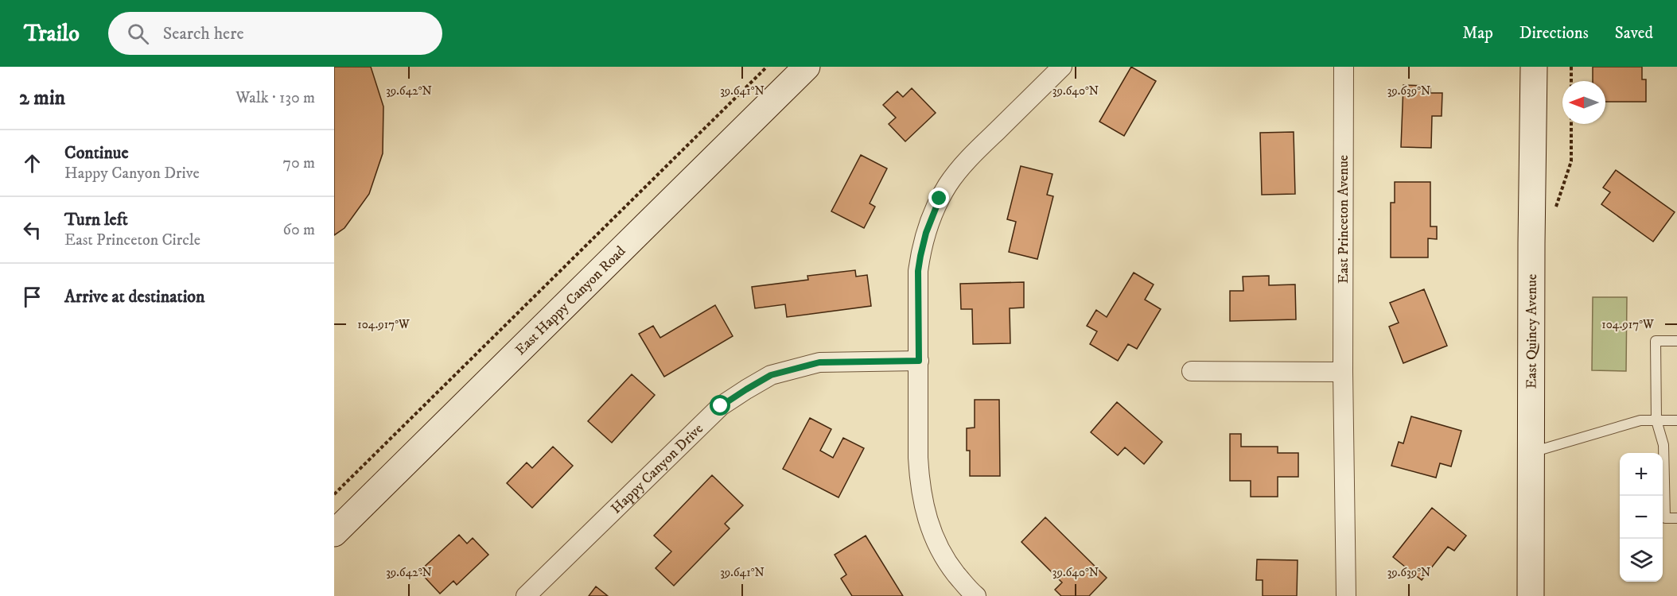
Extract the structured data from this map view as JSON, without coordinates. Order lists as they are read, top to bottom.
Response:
{
  "streets": {
    "street": [
      "East Princeton Avenue",
      "East Happy Canyon Road",
      "East Quincy Avenue",
      "Happy Canyon Drive"
    ]
  },
  "north": "left",
  "page": {
    "header": "Trailo",
    "search": "Search here",
    "nav": ["Map", "Directions", "Saved"],
    "heading": ["2 min", "Walk · 130 m"],
    "list": [
      ["Continue", "Happy Canyon Drive", "70 m"],
      ["Turn left", "East Princeton Circle", "60 m"],
      "Arrive at destination"
    ],
    "map_buttons": ["+", "−"]
  },
  "coordinates": [
    "39.642°N",
    "39.641°N",
    "39.640°N",
    "39.639°N",
    "104.917°W"
  ]
}
